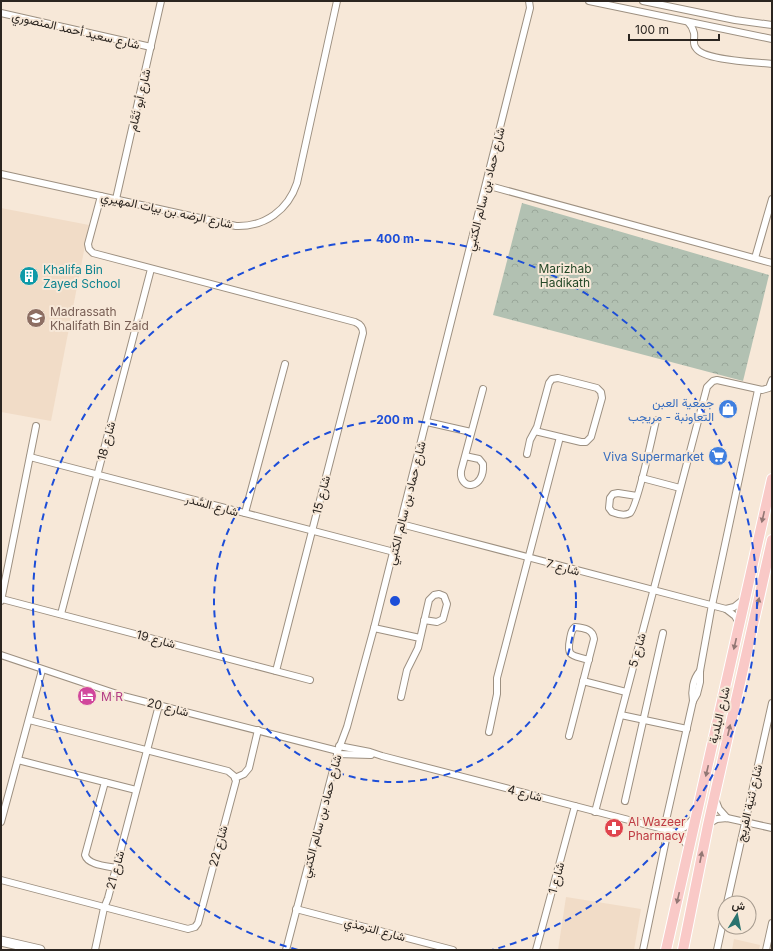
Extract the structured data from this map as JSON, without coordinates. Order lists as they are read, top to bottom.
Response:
{
  "streets": {
    "main road": ["شارع البلدية"],
    "street": [
      "شارع سعيد أحمد المنصوري",
      "شارع أبو تَمَّام",
      "شارع حماد بن سالم الكتبي",
      "شارع الرضه بن بيات المهيري",
      "شارع 18",
      "شارع 15",
      "شارع السَّدر",
      "شارع 7",
      "شارع 19",
      "شارع 5",
      "شارع 20",
      "شارع 4",
      "شارع ثنية الفريج",
      "شارع 22",
      "شارع 21",
      "شارع 1",
      "شارع الترمذي"
    ]
  },
  "crossings": [
    ["شارع سعيد أحمد المنصوري", "شارع أبو تَمَّام"],
    ["شارع أبو تَمَّام", "شارع الرضه بن بيات المهيري"],
    ["شارع حماد بن سالم الكتبي", "شارع السَّدر"],
    ["شارع حماد بن سالم الكتبي", "شارع 7"],
    ["شارع حماد بن سالم الكتبي", "شارع 20"],
    ["شارع حماد بن سالم الكتبي", "شارع 4"],
    ["شارع حماد بن سالم الكتبي", "شارع الترمذي"],
    ["شارع 18", "شارع 15"],
    ["شارع 18", "شارع السَّدر"],
    ["شارع 18", "شارع 19"],
    ["شارع 15", "شارع السَّدر"],
    ["شارع 15", "شارع 19"],
    ["شارع 7", "شارع 5"],
    ["شارع 5", "شارع 4"],
    ["شارع 20", "شارع 4"],
    ["شارع 20", "شارع 21"],
    ["شارع 4", "شارع 1"],
    ["شارع 22", "شارع 21"]
  ],
  "parks": ["Marizhab Hadikath"],
  "places": {
    "building": ["Khalifa Bin Zayed School"],
    "school or university": ["Madrassath Khalifath Bin Zaid"],
    "shop": ["جمعية العبن التعاونبة - مريجب"],
    "supermarket": ["Viva Supermarket"],
    "hotel": ["M R"],
    "pharmacy": ["Al Wazeer Pharmacy"]
  },
  "scale_bar": "100 m",
  "north": "top",
  "rings": ["400 m", "200 m"]
}
